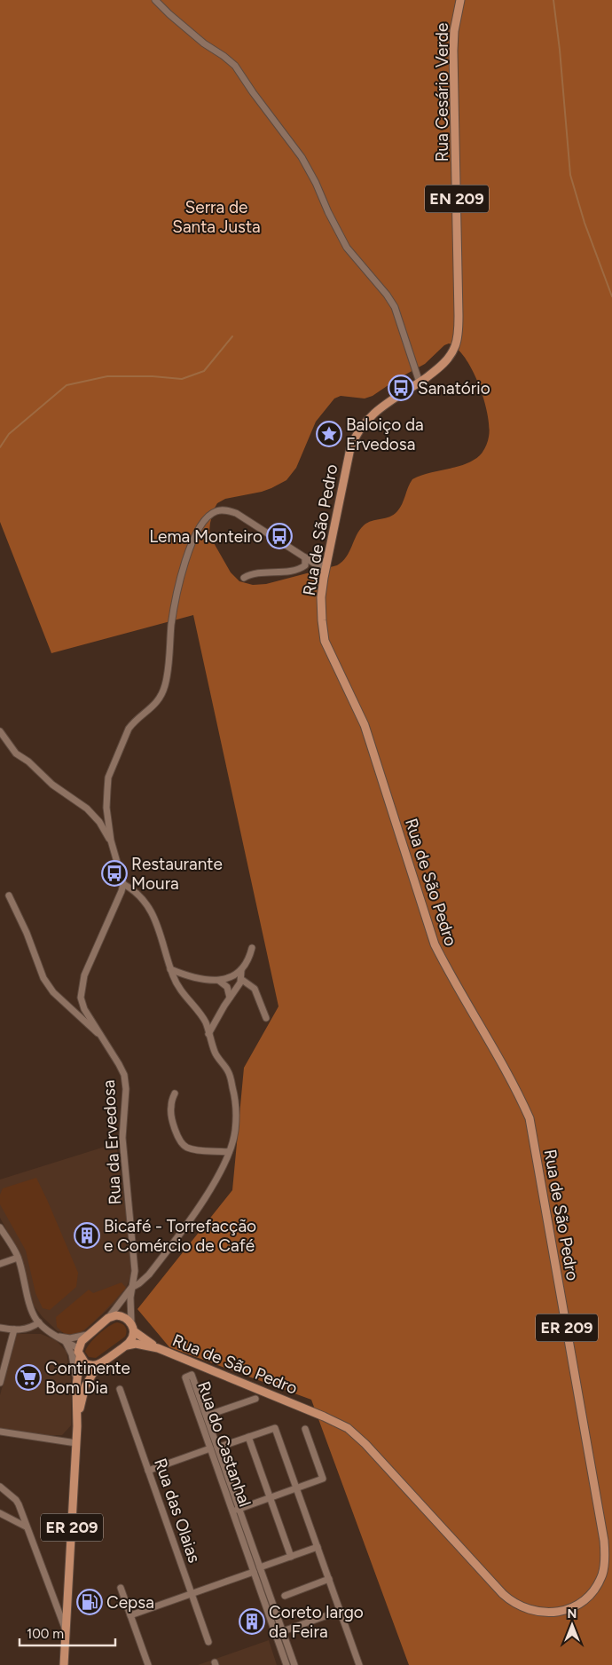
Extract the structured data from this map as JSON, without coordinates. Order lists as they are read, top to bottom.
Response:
{
  "streets": {
    "main road": [
      "Rua Cesário Verde",
      "EN 209",
      "Rua de São Pedro",
      "ER 209"
    ],
    "street": ["Rua da Ervedosa", "Rua do Castanhal", "Rua das Olaias"]
  },
  "crossings": [
    ["Rua Cesário Verde", "Rua de São Pedro"],
    ["Rua de São Pedro", "Rua da Ervedosa"],
    ["Rua de São Pedro", "ER 209"],
    ["Rua da Ervedosa", "ER 209"]
  ],
  "parks": ["Serra de Santa Justa"],
  "places": {
    "bus stop": ["Sanatório", "Lema Monteiro", "Restaurante Moura"],
    "place": ["Baloiço da Ervedosa"],
    "building": ["Bicafé - Torrefacção e Comércio de Café", "Coreto largo da Feira"],
    "supermarket": ["Continente Bom Dia"],
    "fuel station": ["Cepsa"]
  },
  "scale_bar": "100 m",
  "north": "top"
}
